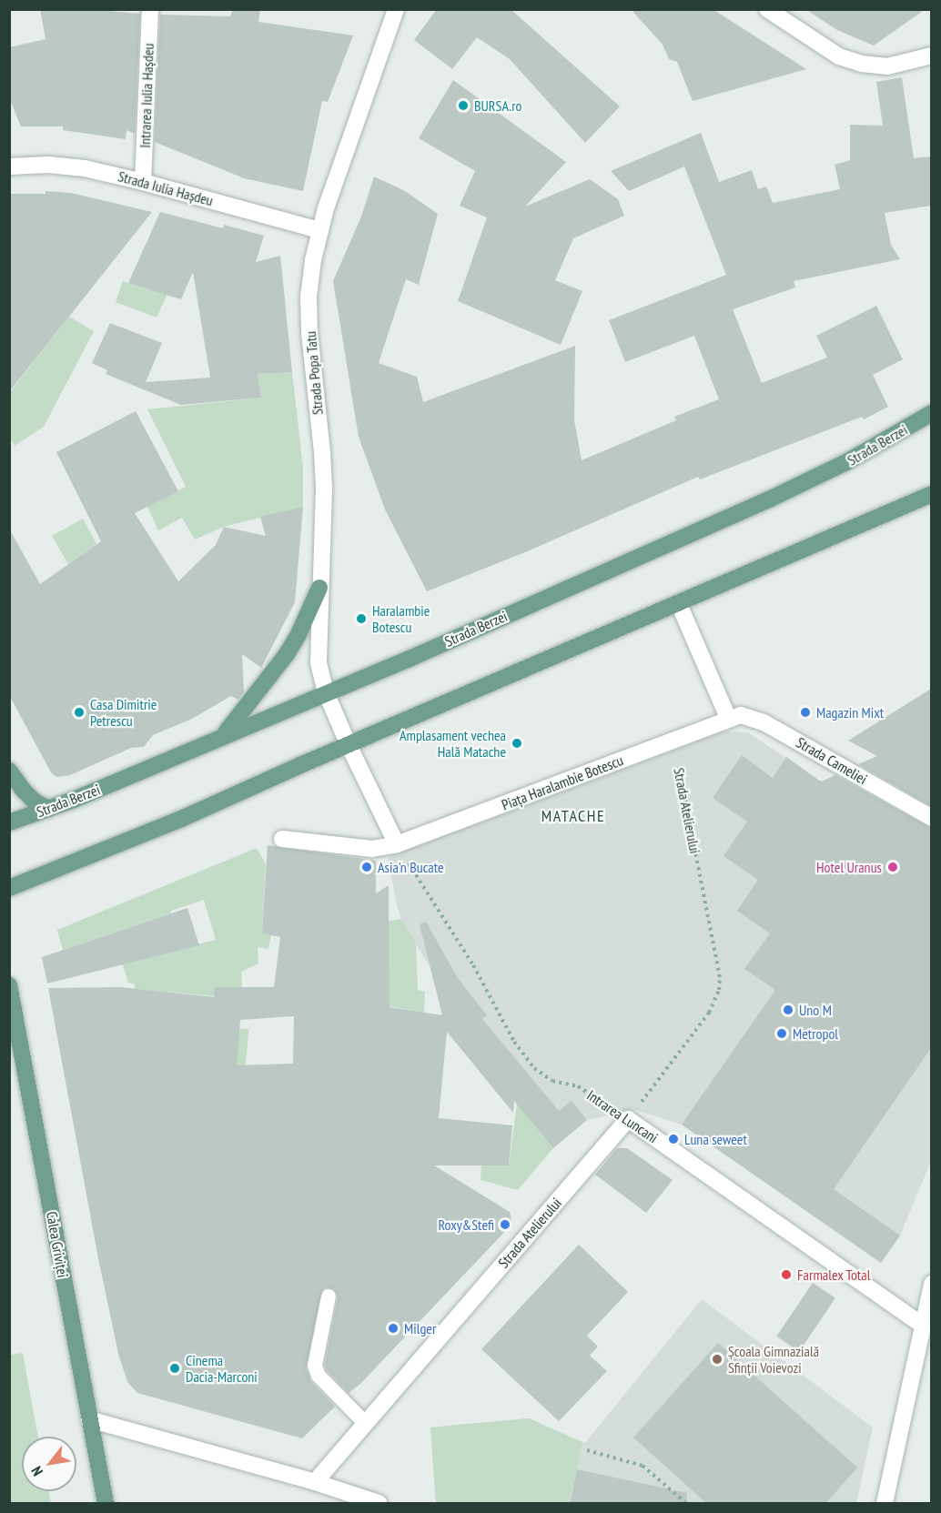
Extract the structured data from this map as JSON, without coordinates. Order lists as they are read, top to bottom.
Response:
{
  "streets": {
    "main road": ["Strada Berzei", "Calea Griviței"],
    "street": [
      "Intrarea Iulia Hașdeu",
      "Strada Iulia Hașdeu",
      "Strada Popa Tatu",
      "Strada Cameliei",
      "Piața Haralambie Botescu",
      "Strada Atelierului",
      "Intrarea Luncani"
    ]
  },
  "crossings": [
    ["Intrarea Iulia Hașdeu", "Strada Iulia Hașdeu"],
    ["Strada Iulia Hașdeu", "Strada Popa Tatu"],
    ["Strada Popa Tatu", "Strada Berzei"],
    ["Strada Cameliei", "Piața Haralambie Botescu"],
    ["Piața Haralambie Botescu", "Strada Atelierului"],
    ["Piața Haralambie Botescu", "Intrarea Luncani"],
    ["Strada Atelierului", "Intrarea Luncani"]
  ],
  "districts": ["MATACHE"],
  "places": [
    "BURSA.ro",
    "Haralambie Botescu",
    "Casa Dimitrie Petrescu",
    "Magazin Mixt",
    "Amplasament vechea Hală Matache",
    "Asia'n Bucate",
    "Hotel Uranus",
    "Uno M",
    "Metropol",
    "Luna seweet",
    "Roxy&Stefi",
    "Farmalex Total",
    "Milger",
    "Școala Gimnazială Sfinții Voievozi",
    "Cinema Dacia-Marconi"
  ],
  "north": "bottom left"
}
